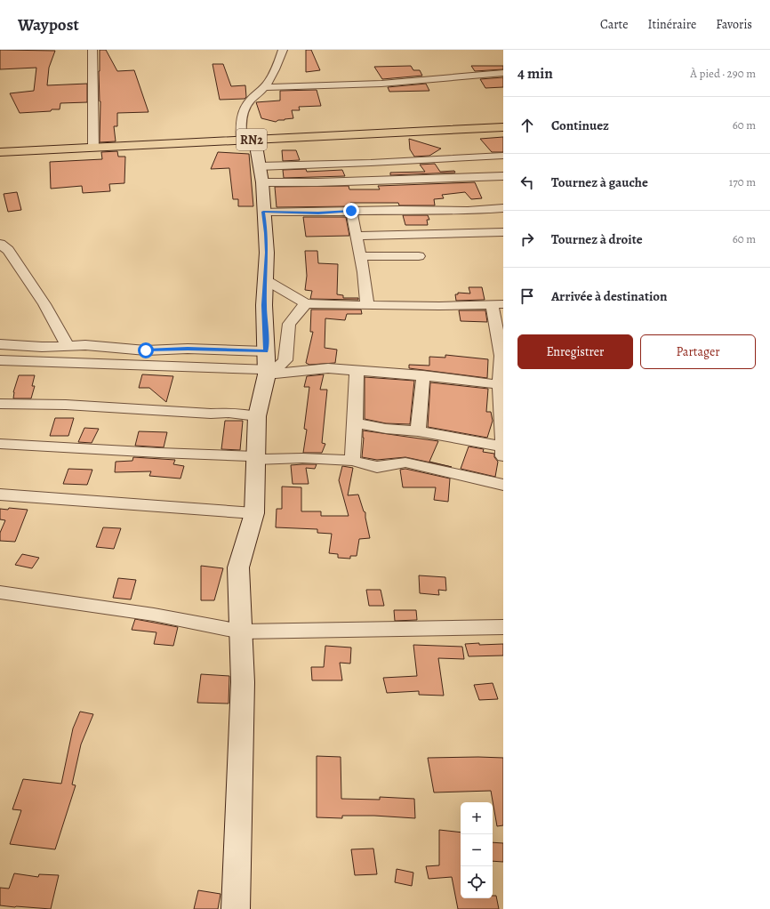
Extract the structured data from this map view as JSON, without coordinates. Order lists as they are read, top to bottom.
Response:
{
  "streets": {
    "highway": ["RN2"]
  },
  "page": {
    "header": "Waypost",
    "nav": ["Carte", "Itinéraire", "Favoris"],
    "heading": ["4 min", "À pied · 290 m"],
    "list": [
      ["Continuez", "60 m"],
      ["Tournez à gauche", "170 m"],
      ["Tournez à droite", "60 m"],
      "Arrivée à destination"
    ],
    "buttons": ["Enregistrer", "Partager"],
    "map_buttons": ["+", "−"]
  }
}
